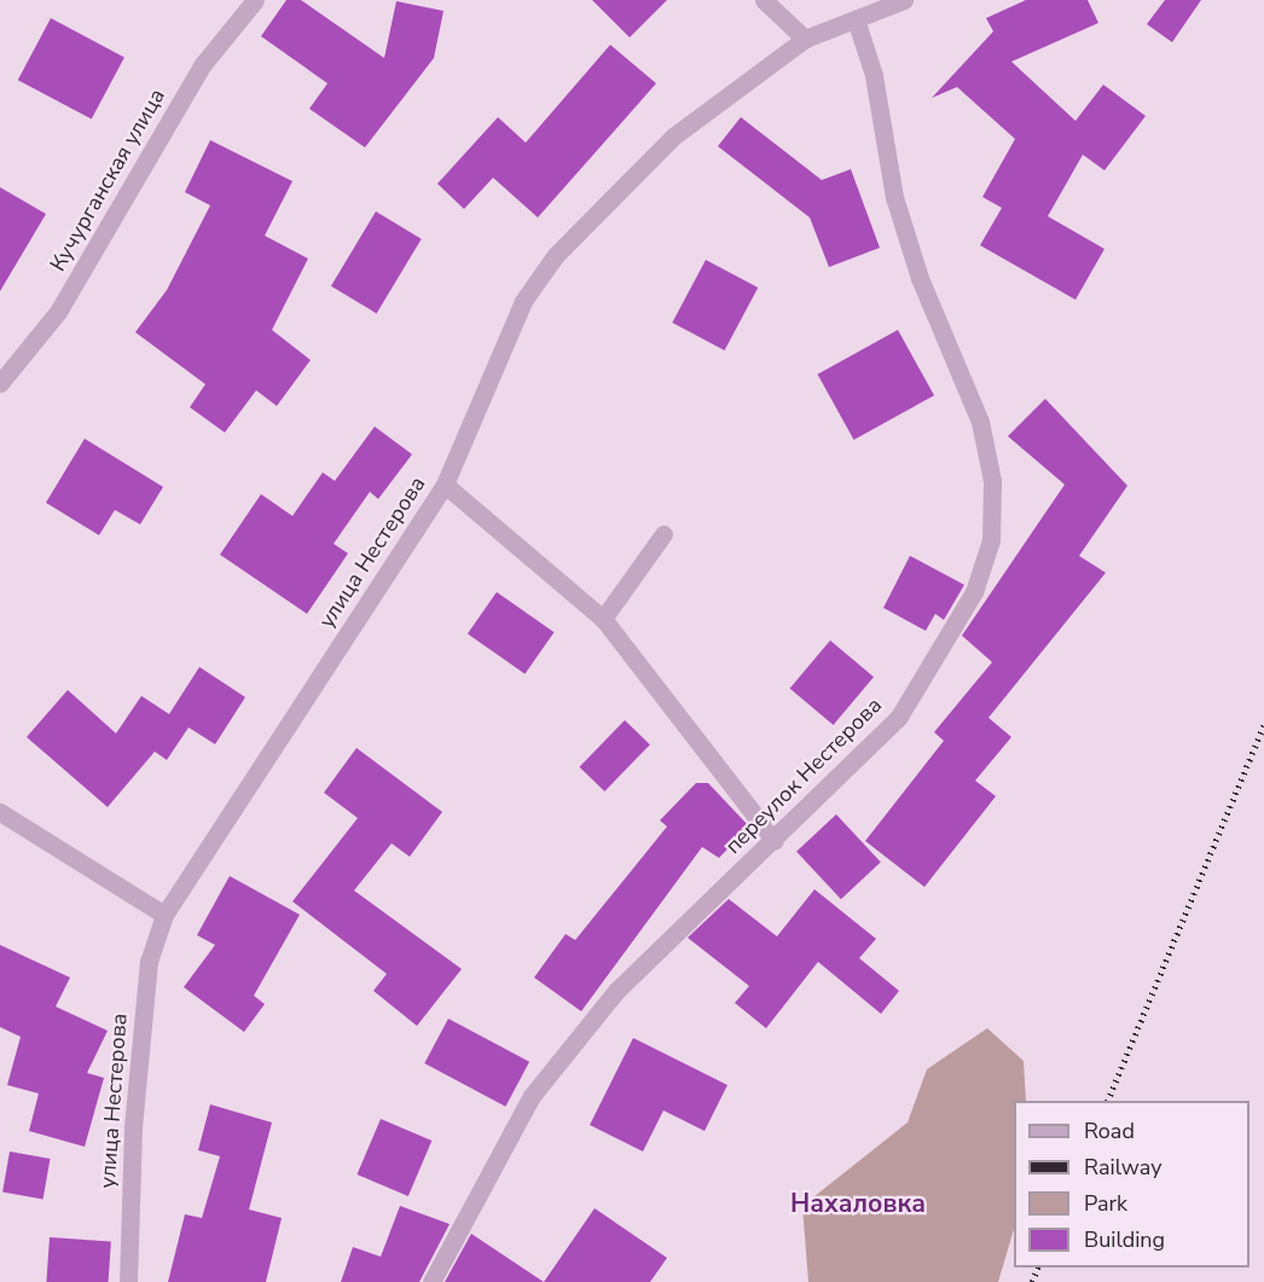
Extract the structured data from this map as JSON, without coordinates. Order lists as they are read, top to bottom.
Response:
{
  "streets": {
    "street": ["Кучурганская улица", "улица Нестерова", "переулок Нестерова"]
  },
  "crossings": [
    ["улица Нестерова", "переулок Нестерова"]
  ],
  "districts": ["Нахаловка"],
  "legend": [
    "Road",
    "Railway",
    "Park",
    "Building"
  ]
}
